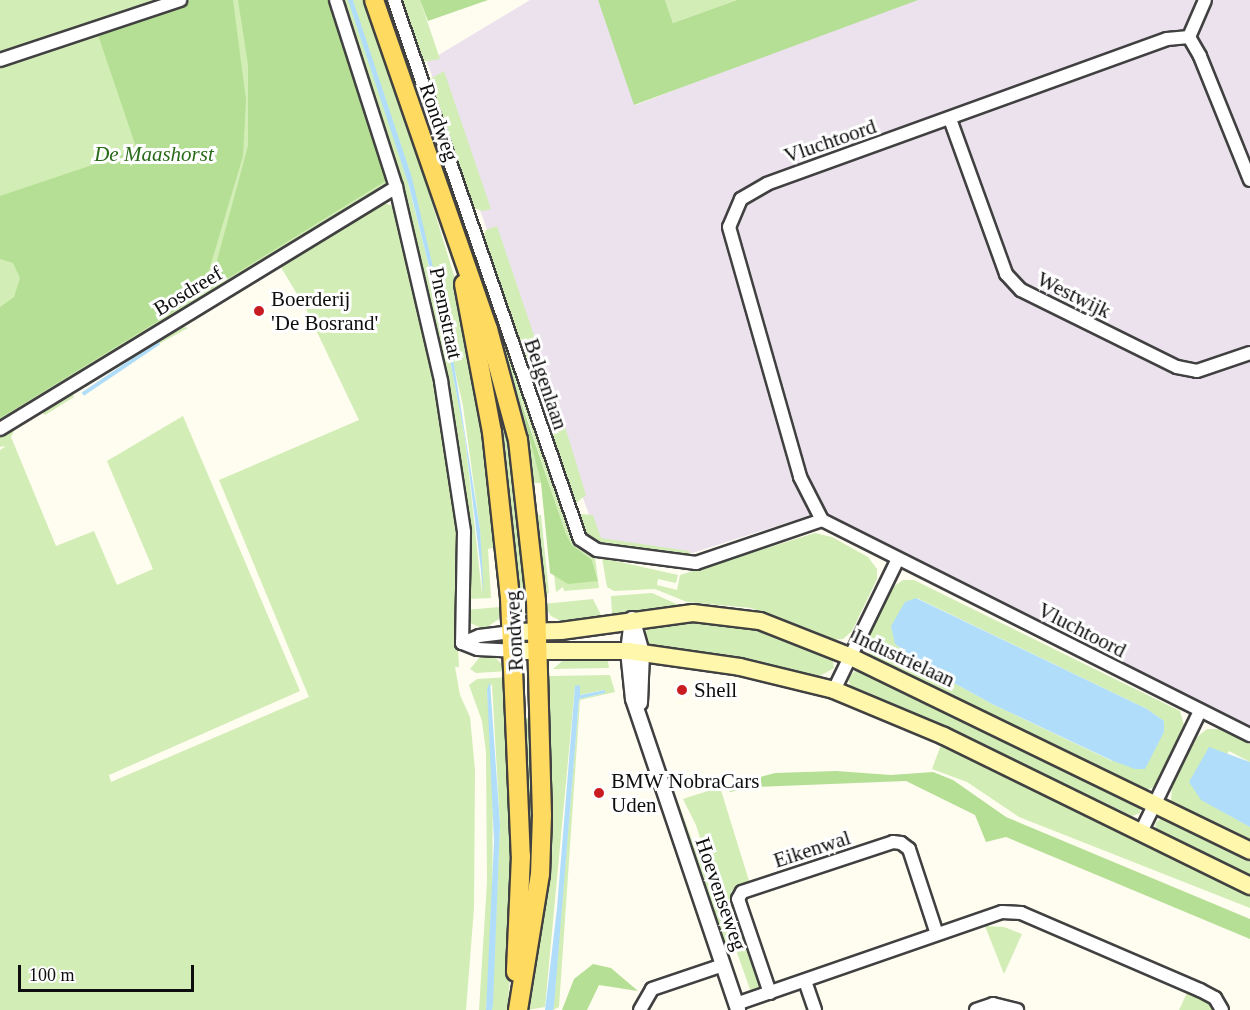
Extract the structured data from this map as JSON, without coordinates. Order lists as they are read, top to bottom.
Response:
{
  "streets": {
    "main road": ["Rondweg", "Industrielaan"],
    "street": [
      "Vluchtoord",
      "Bosdreef",
      "Westwijk",
      "Pnemstraat",
      "Belgenlaan",
      "Eikenwal",
      "Hoevenseweg"
    ]
  },
  "crossings": [
    ["Rondweg", "Industrielaan"],
    ["Vluchtoord", "Westwijk"],
    ["Vluchtoord", "Belgenlaan"],
    ["Bosdreef", "Pnemstraat"],
    ["Industrielaan", "Hoevenseweg"]
  ],
  "parks": ["De Maashorst"],
  "places": ["Boerderij 'De Bosrand'", "Shell", "BMW NobraCars Uden"],
  "scale_bar": "100 m"
}
